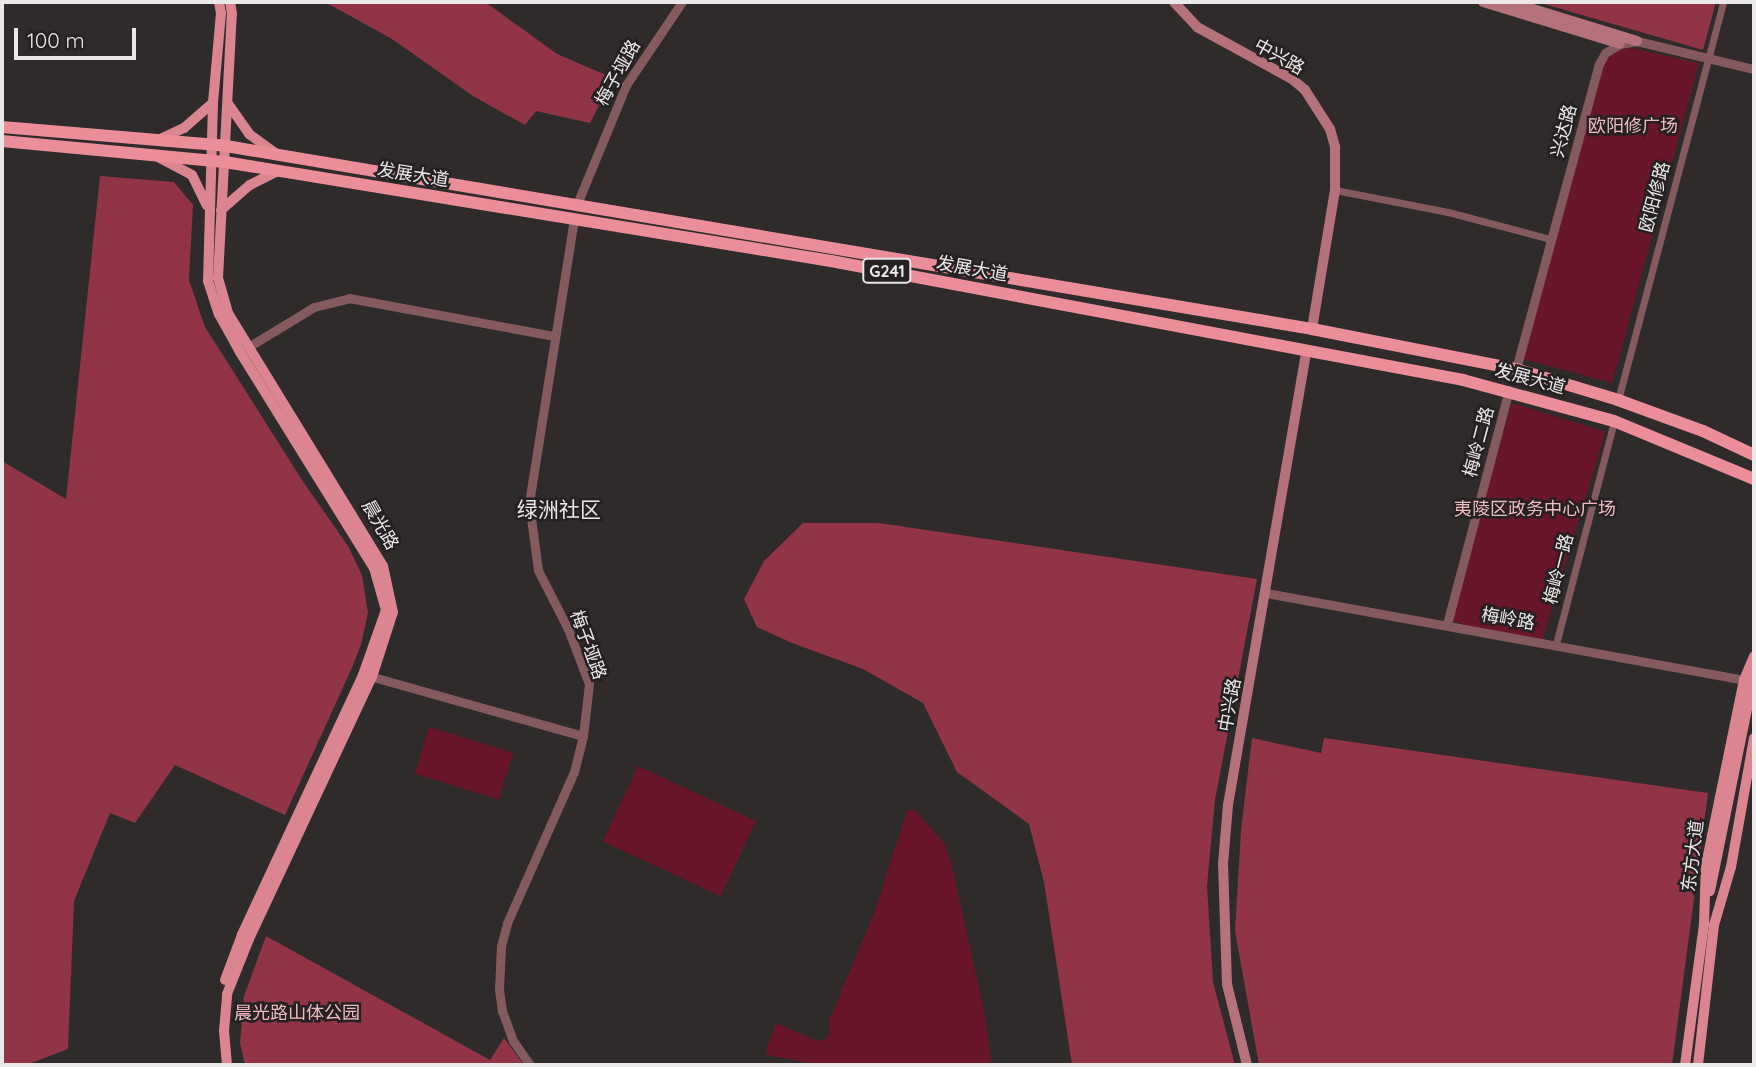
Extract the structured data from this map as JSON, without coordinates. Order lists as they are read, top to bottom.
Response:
{
  "streets": {
    "highway": ["发展大道", "G241"],
    "main road": ["中兴路", "晨光路", "东方大道"],
    "street": [
      "梅子垭路",
      "兴达路",
      "欧阳修路",
      "梅岭二路",
      "梅岭一路",
      "梅岭路"
    ]
  },
  "crossings": [
    ["中兴路", "发展大道"],
    ["中兴路", "梅岭路"],
    ["梅子垭路", "发展大道"],
    ["兴达路", "发展大道"],
    ["发展大道", "欧阳修路"],
    ["发展大道", "梅岭二路"],
    ["发展大道", "晨光路"],
    ["发展大道", "梅岭一路"],
    ["梅岭二路", "梅岭路"],
    ["梅岭一路", "梅岭路"]
  ],
  "districts": ["绿洲社区"],
  "parks": ["欧阳修广场", "夷陵区政务中心广场", "晨光路山体公园"],
  "scale_bar": "100 m"
}
